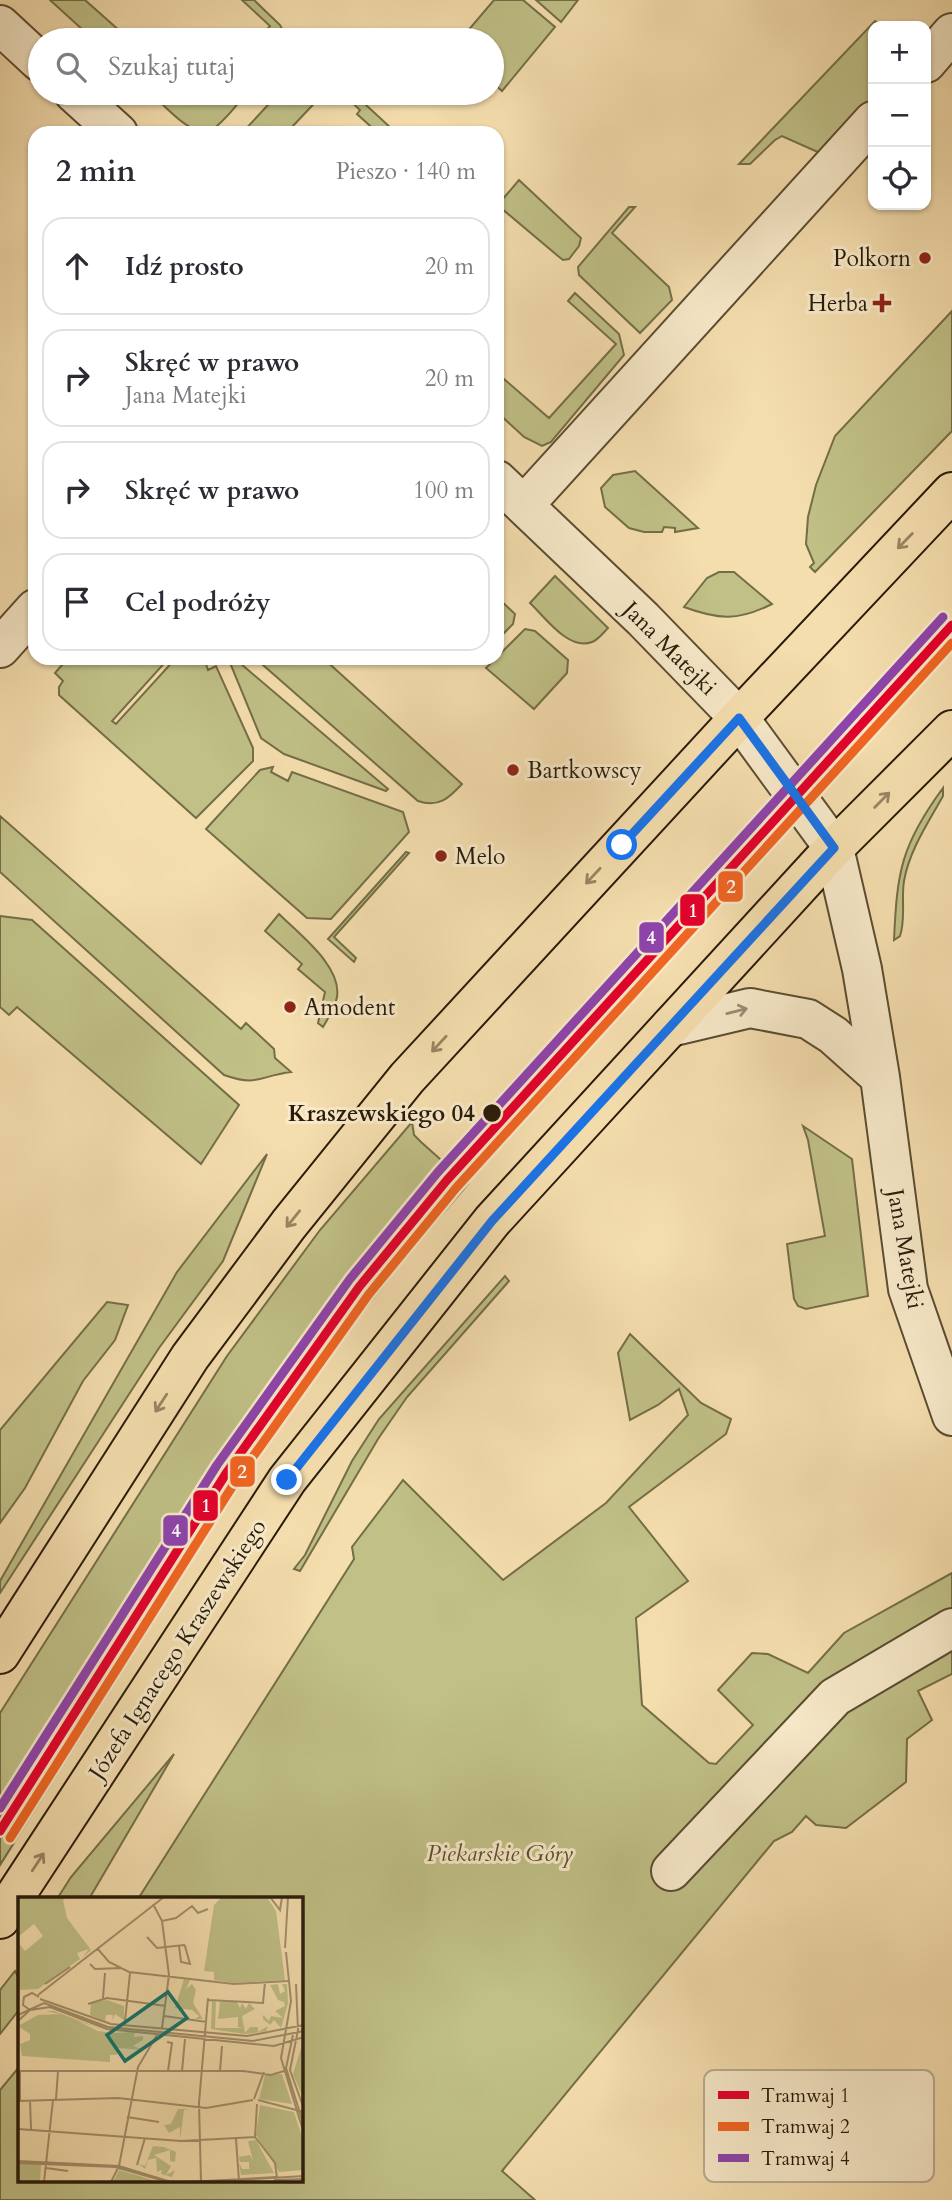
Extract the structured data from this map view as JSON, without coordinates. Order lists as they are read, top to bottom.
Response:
{
  "streets": {
    "main road": ["Józefa Ignacego Kraszewskiego"],
    "street": ["Jana Matejki"]
  },
  "crossings": [
    ["Jana Matejki", "Józefa Ignacego Kraszewskiego"]
  ],
  "parks": ["Piekarskie Góry"],
  "places": {
    "other": [
      "Polkorn",
      "Bartkowscy",
      "Melo",
      "Amodent",
      "Kraszewskiego 04"
    ],
    "health": ["Herba"]
  },
  "lines": ["tram line 4", "tram line 1", "tram line 2"],
  "legend": ["Tramwaj 1", "Tramwaj 2", "Tramwaj 4"],
  "page": {
    "map_buttons": ["+", "−"],
    "search": "Szukaj tutaj",
    "heading": ["2 min", "Pieszo · 140 m"],
    "list": [
      ["Idź prosto", "20 m"],
      ["Skręć w prawo", "Jana Matejki", "20 m"],
      ["Skręć w prawo", "100 m"],
      "Cel podróży"
    ]
  }
}
